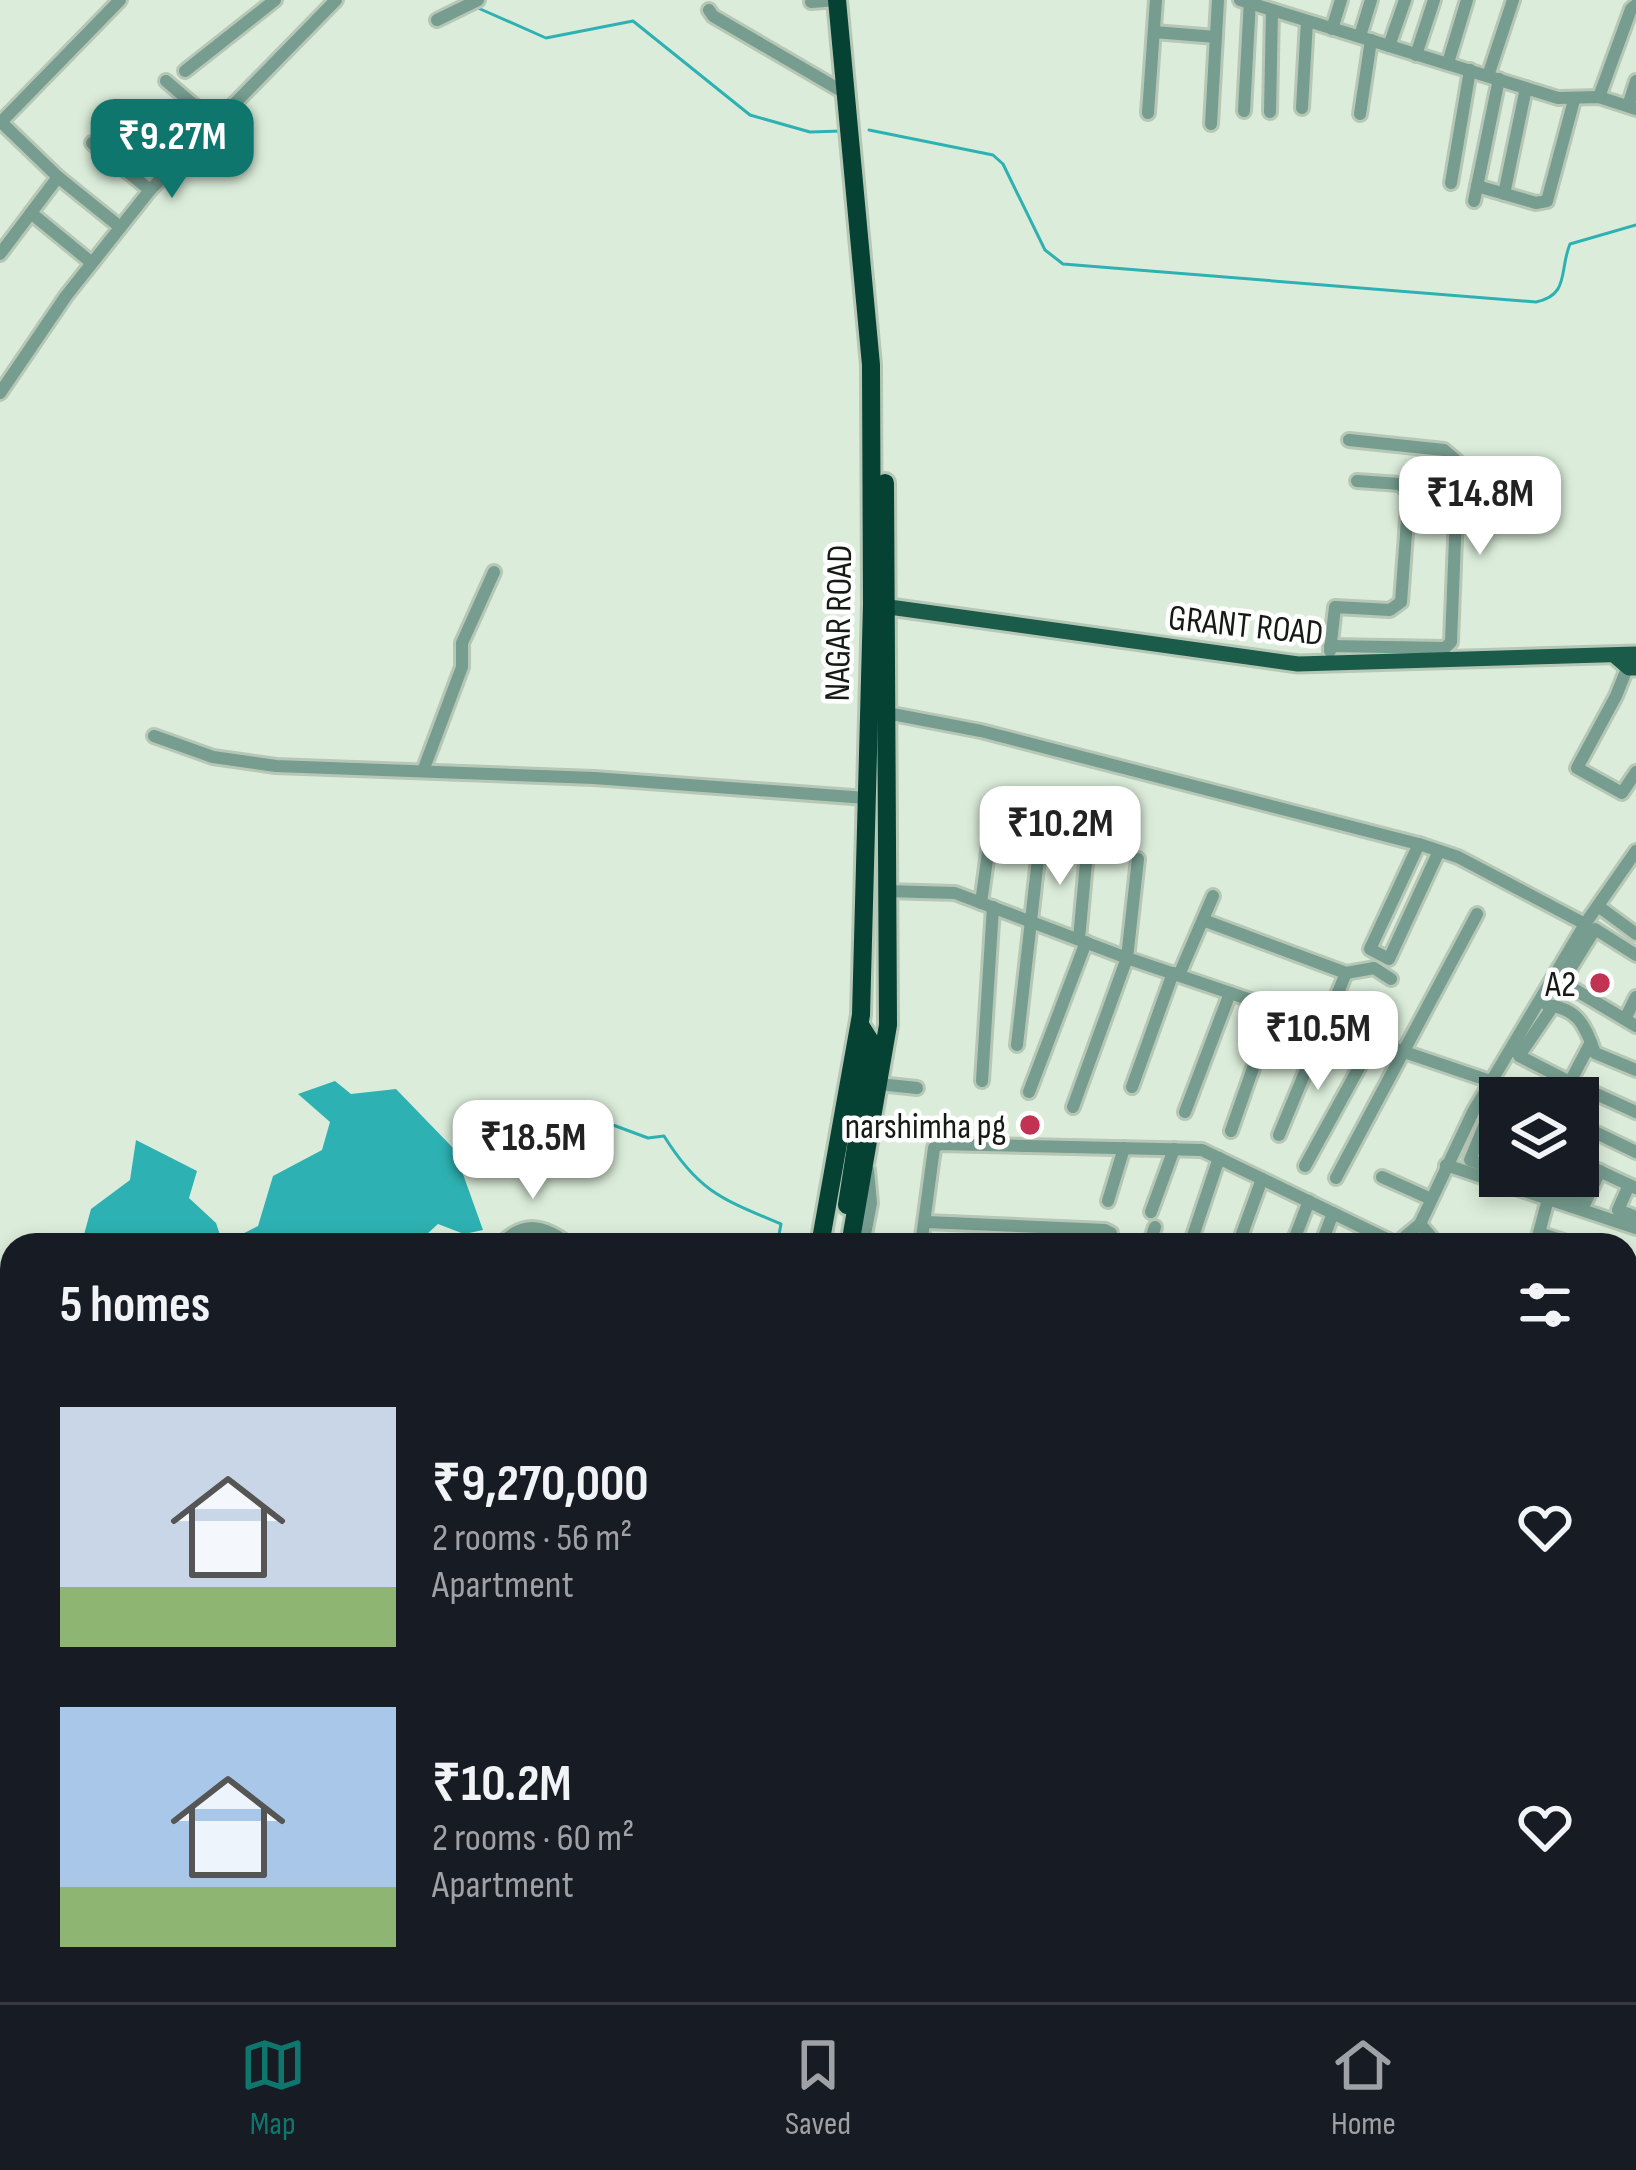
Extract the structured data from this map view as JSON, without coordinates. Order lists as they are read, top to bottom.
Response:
{
  "streets": {
    "highway": ["NAGAR ROAD"],
    "main road": ["GRANT ROAD"]
  },
  "crossings": [
    ["NAGAR ROAD", "GRANT ROAD"]
  ],
  "places": ["A2", "narshimha pg"],
  "page": {
    "price": [
      "₹9.27M",
      "₹14.8M",
      "₹10.2M",
      "₹10.5M",
      "₹18.5M"
    ],
    "heading": "5 homes",
    "list": [
      {
        "name": "₹9,270,000",
        "note": "2 rooms · 56 m² · Apartment"
      },
      {
        "name": "₹10.2M",
        "note": "2 rooms · 60 m² · Apartment"
      }
    ],
    "tabs": ["Map", "Saved", "Home"]
  }
}
